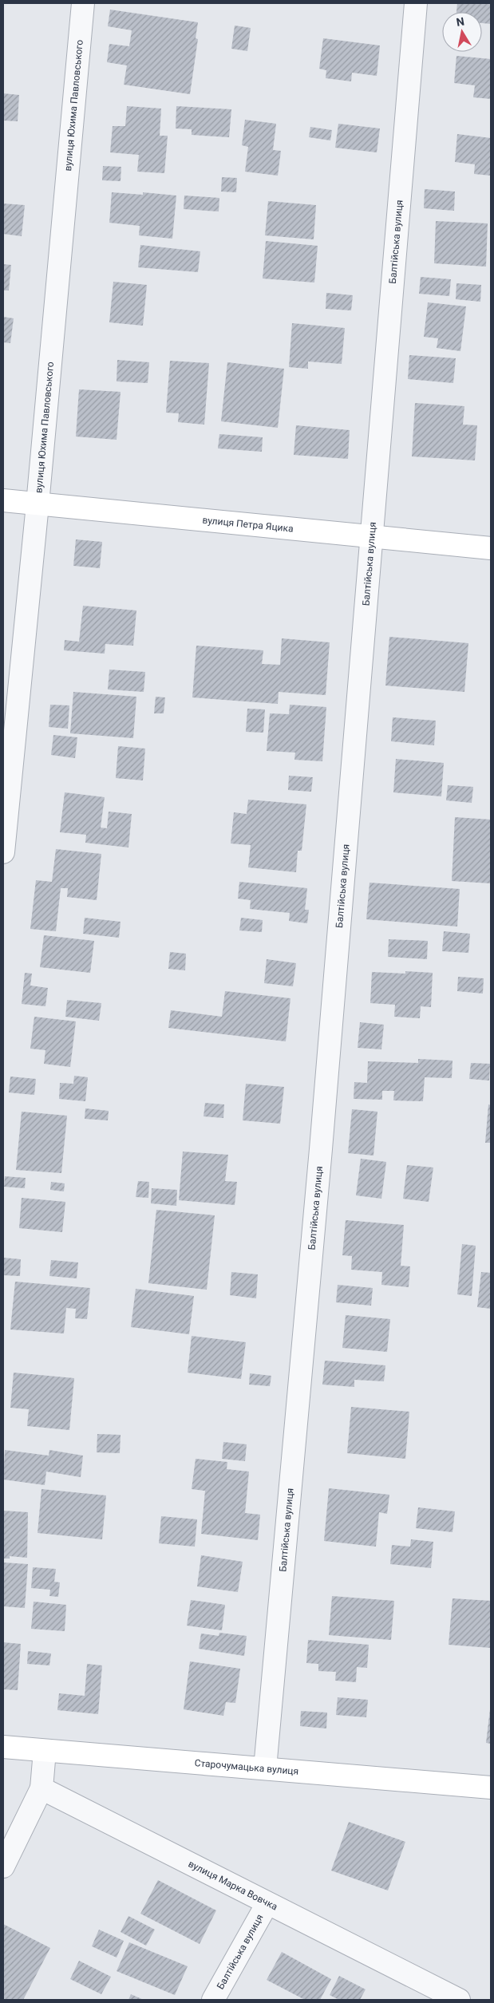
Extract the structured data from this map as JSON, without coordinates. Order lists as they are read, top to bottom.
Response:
{
  "streets": {
    "street": [
      "вулиця Юхима Павловського",
      "Балтійська вулиця",
      "вулиця Петра Яцика",
      "Старочумацька вулиця",
      "вулиця Марка Вовчка"
    ]
  },
  "crossings": [
    ["вулиця Юхима Павловського", "вулиця Петра Яцика"],
    ["Балтійська вулиця", "вулиця Петра Яцика"],
    ["Балтійська вулиця", "Старочумацька вулиця"],
    ["Балтійська вулиця", "вулиця Марка Вовчка"]
  ],
  "north": "top"
}
